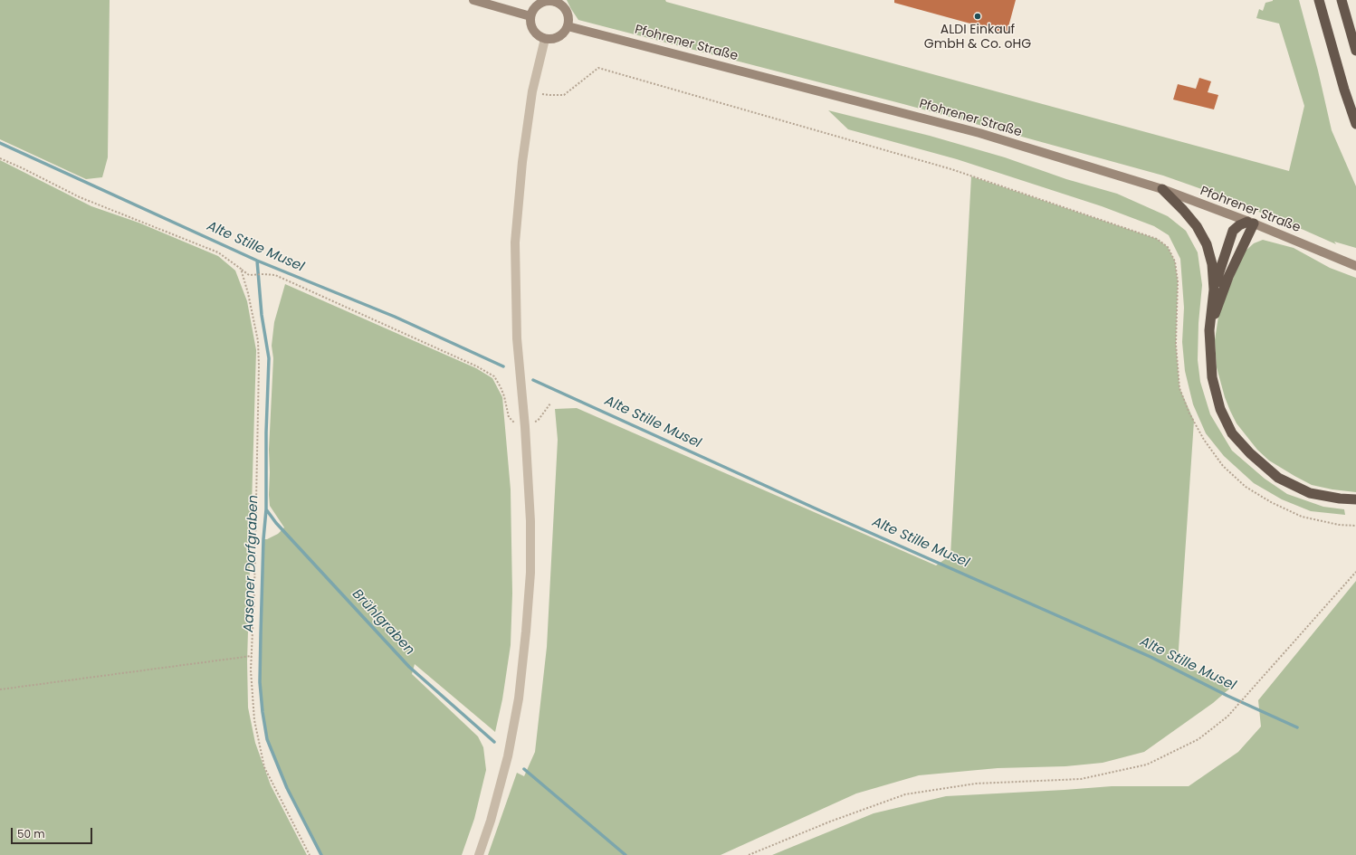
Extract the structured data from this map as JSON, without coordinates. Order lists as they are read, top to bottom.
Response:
{
  "streets": {
    "main road": ["Pfohrener Straße"]
  },
  "water": ["Alte Stille Musel", "Aasener Dorfgraben", "Brühlgraben"],
  "places": ["ALDI Einkauf GmbH & Co. oHG"],
  "scale_bar": "50 m"
}
